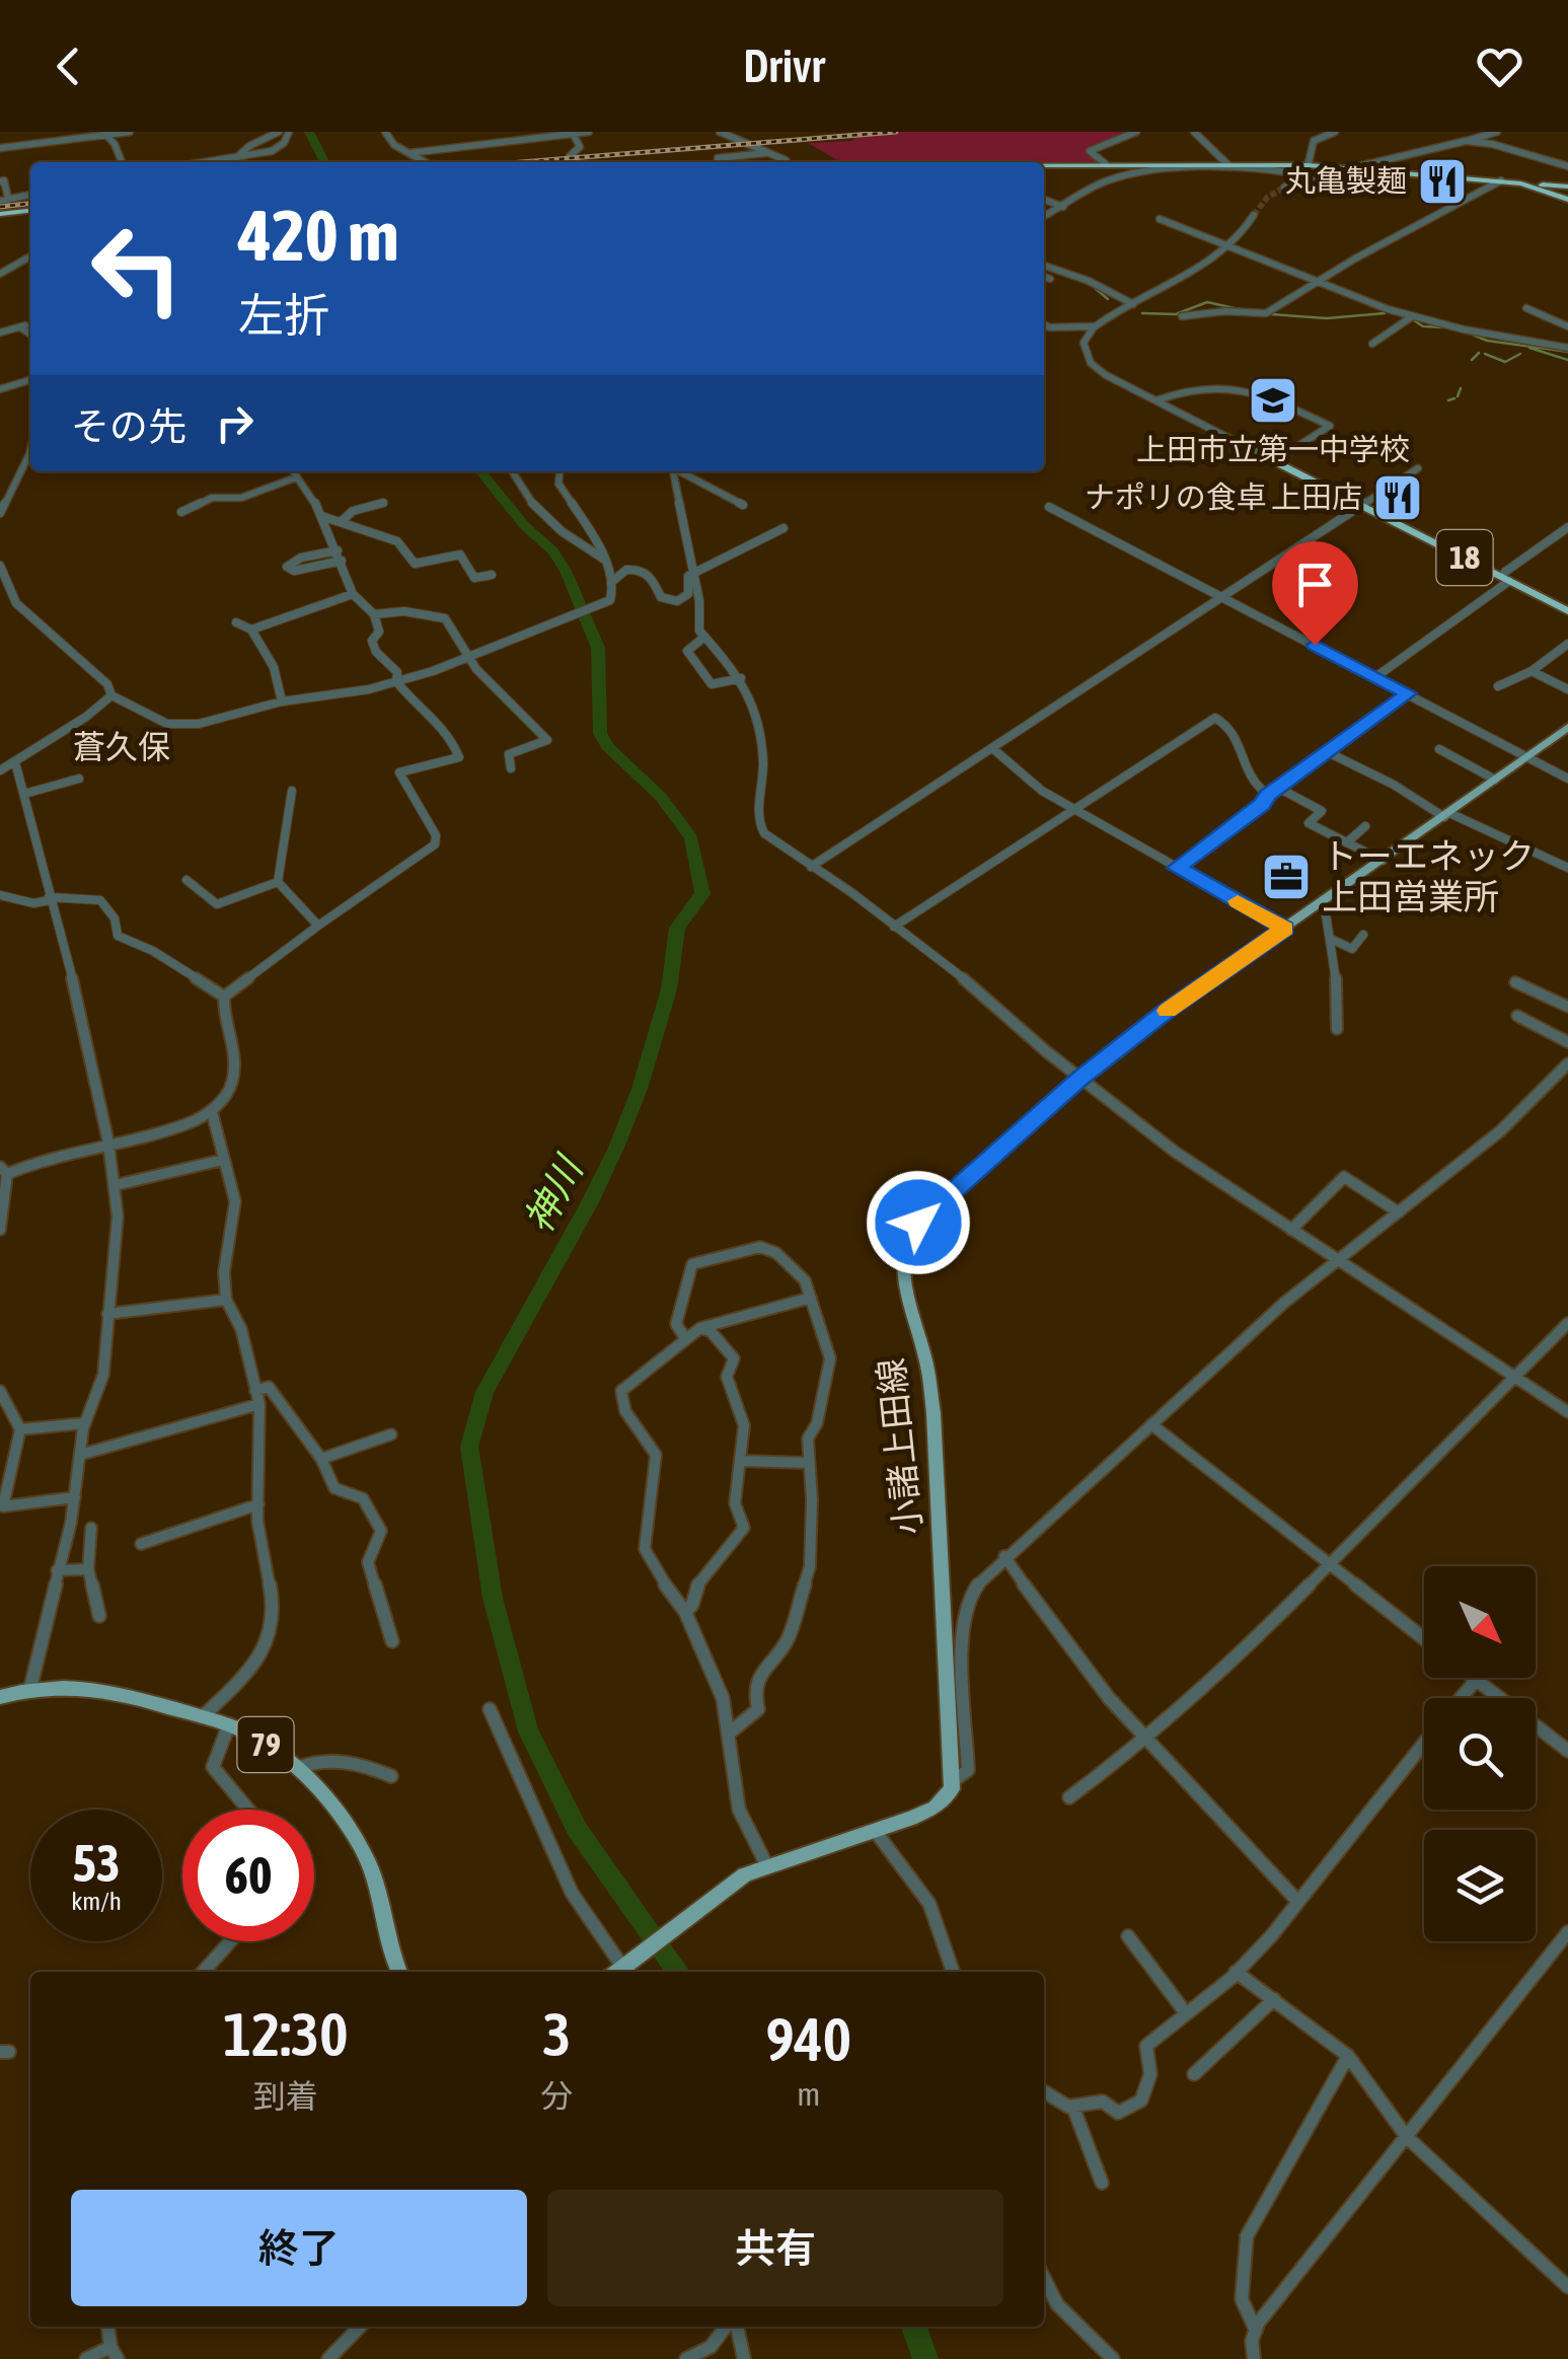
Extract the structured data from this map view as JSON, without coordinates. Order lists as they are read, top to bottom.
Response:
{
  "streets": {
    "highway": ["18"],
    "main road": ["小諸上田線", "79"]
  },
  "districts": ["蒼久保"],
  "water": ["神川"],
  "places": {
    "restaurant": ["丸亀製麺", "ナポリの食卓 上田店"],
    "school or university": ["上田市立第一中学校"],
    "office": ["トーエネック 上田営業所"]
  },
  "north": "bottom right",
  "page": {
    "header": "Drivr",
    "turn": ["420 m", "左折"],
    "then": "その先",
    "speed": "53 km/h",
    "limit": "60",
    "eta": [
      "12:30",
      "到着",
      "3",
      "分",
      "940",
      "m"
    ],
    "buttons": ["終了", "共有"]
  }
}
